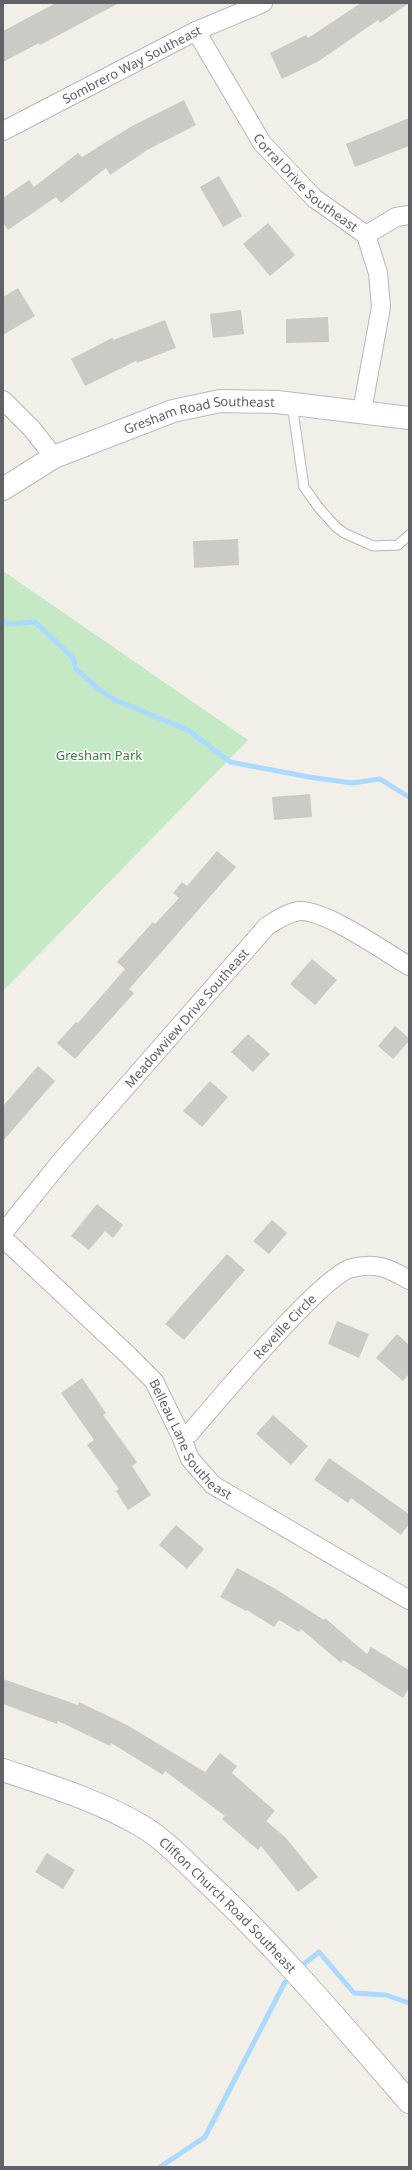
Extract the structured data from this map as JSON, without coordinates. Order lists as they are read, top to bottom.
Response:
{
  "streets": {
    "street": [
      "Sombrero Way Southeast",
      "Corral Drive Southeast",
      "Gresham Road Southeast",
      "Meadowview Drive Southeast",
      "Reveille Circle",
      "Belleau Lane Southeast",
      "Clifton Church Road Southeast"
    ]
  },
  "crossings": [
    ["Sombrero Way Southeast", "Corral Drive Southeast"],
    ["Corral Drive Southeast", "Gresham Road Southeast"],
    ["Reveille Circle", "Belleau Lane Southeast"]
  ],
  "parks": ["Gresham Park"]
}
